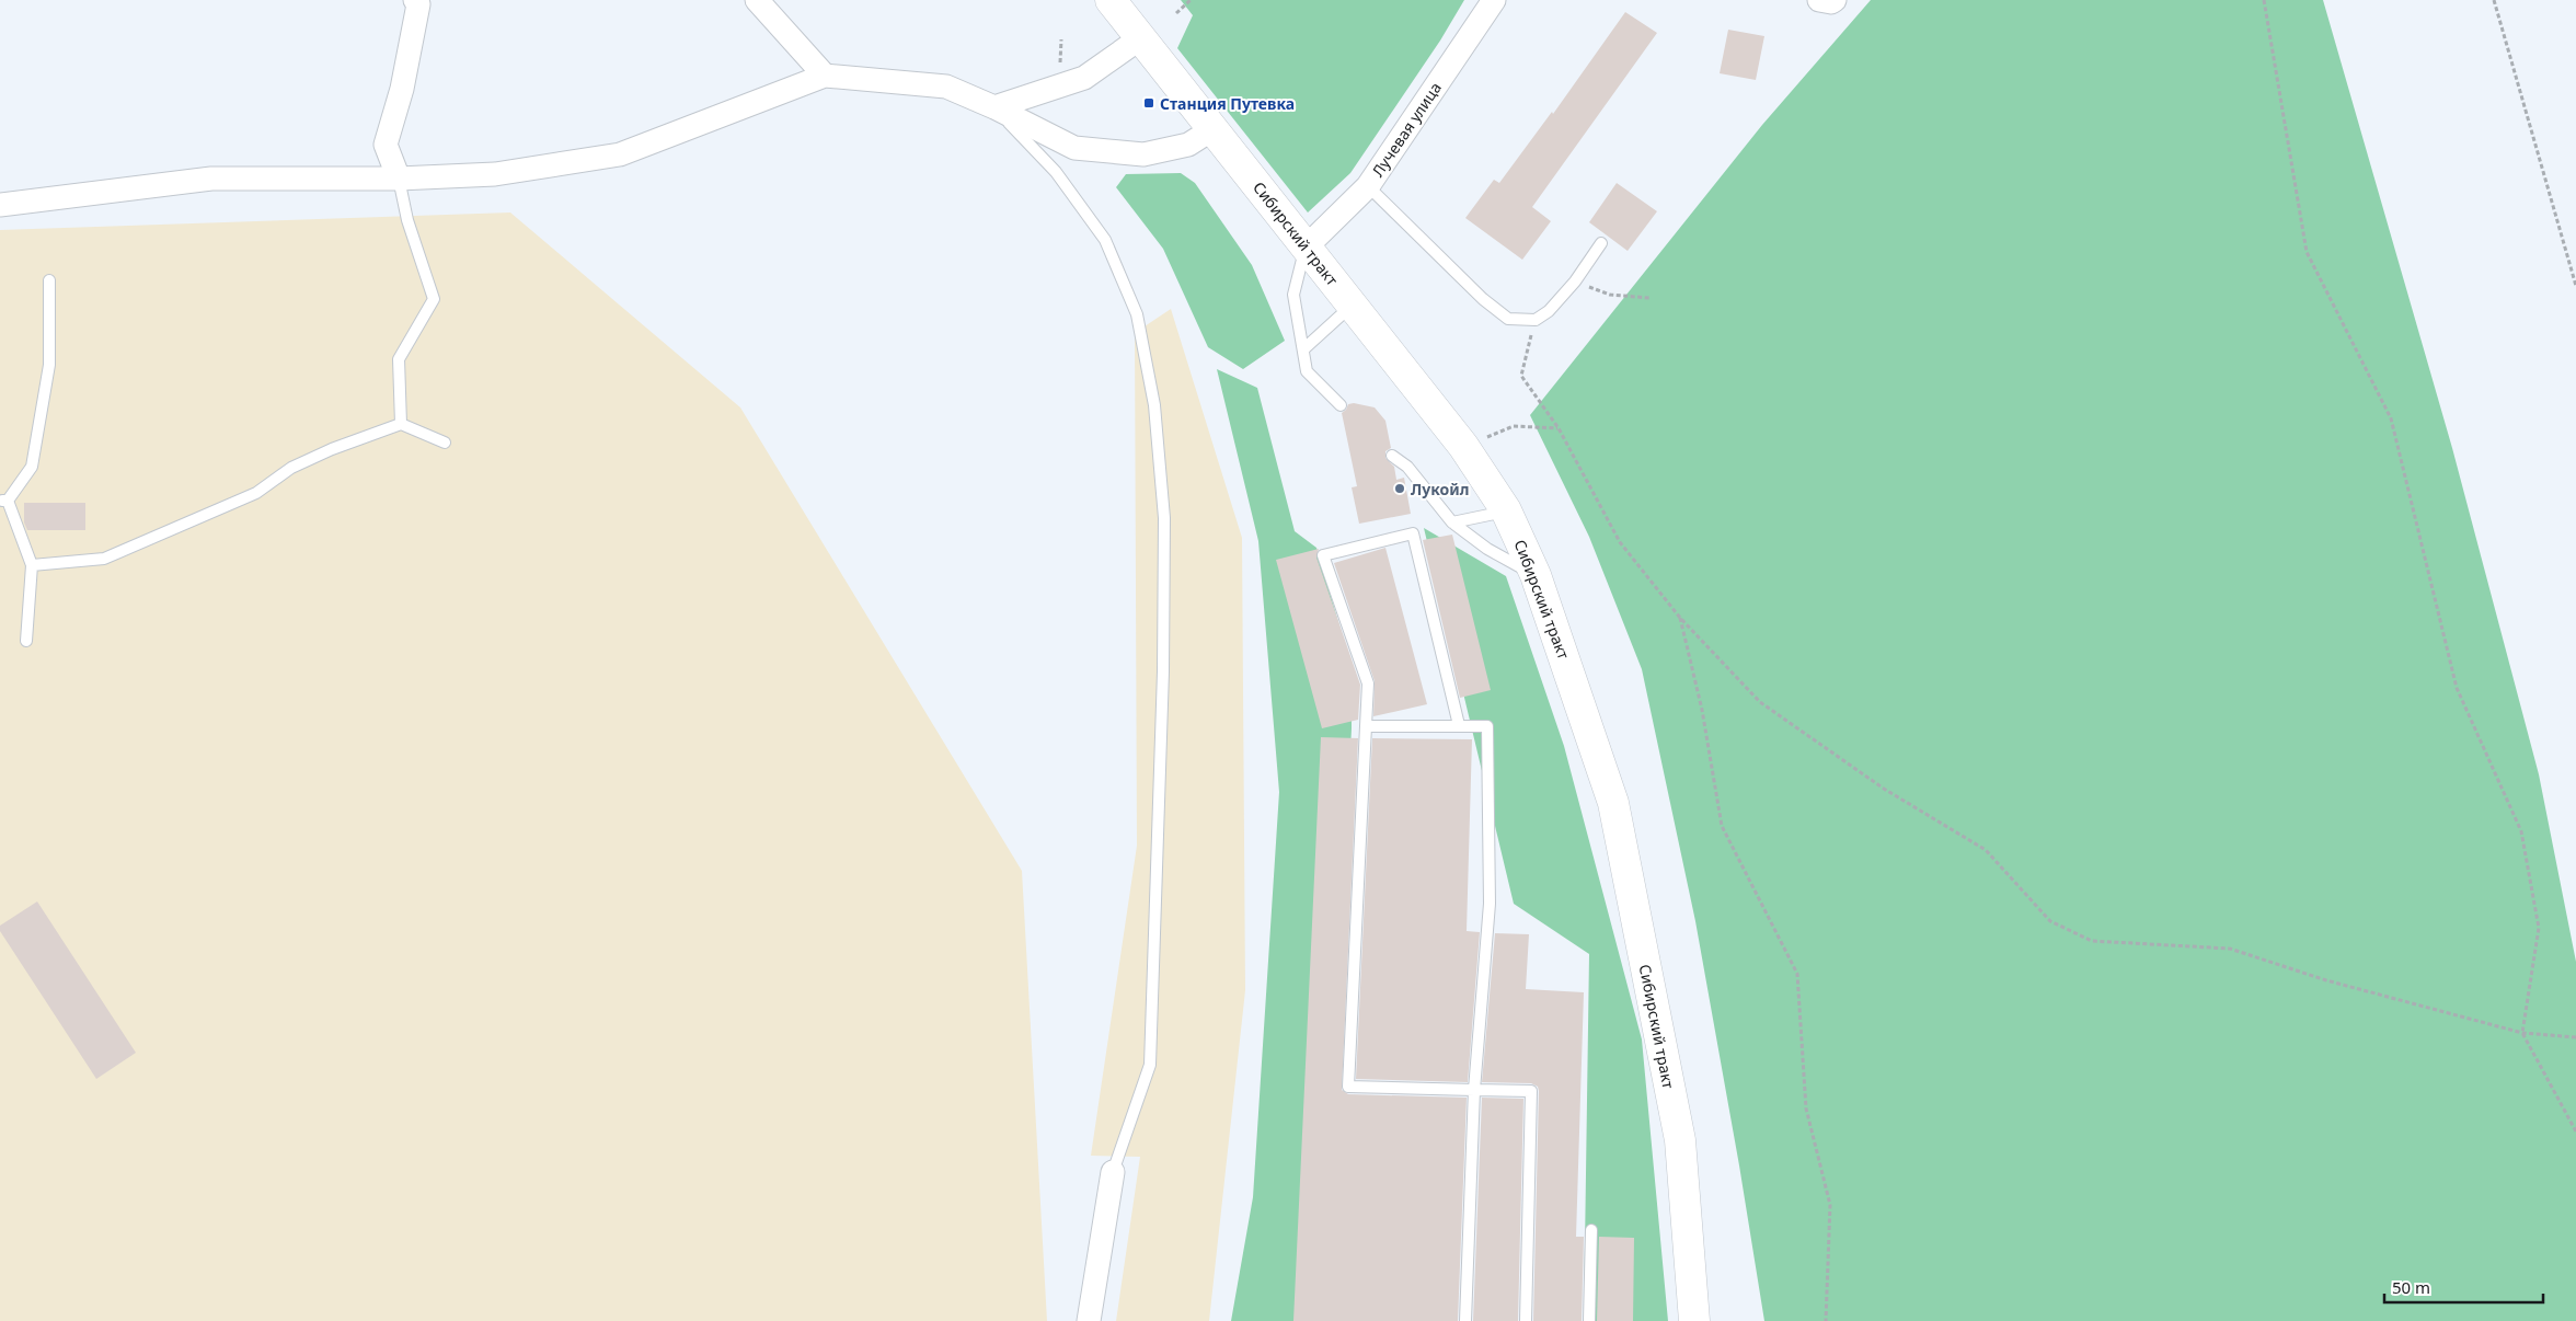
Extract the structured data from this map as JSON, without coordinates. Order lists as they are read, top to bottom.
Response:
{
  "streets": {
    "main road": ["Сибирский тракт"],
    "street": ["Лучевая улица"]
  },
  "crossings": [
    ["Лучевая улица", "Сибирский тракт"]
  ],
  "places": {
    "transit": ["Станция Путевка"],
    "other": ["Лукойл"]
  },
  "scale_bar": "50 m"
}
